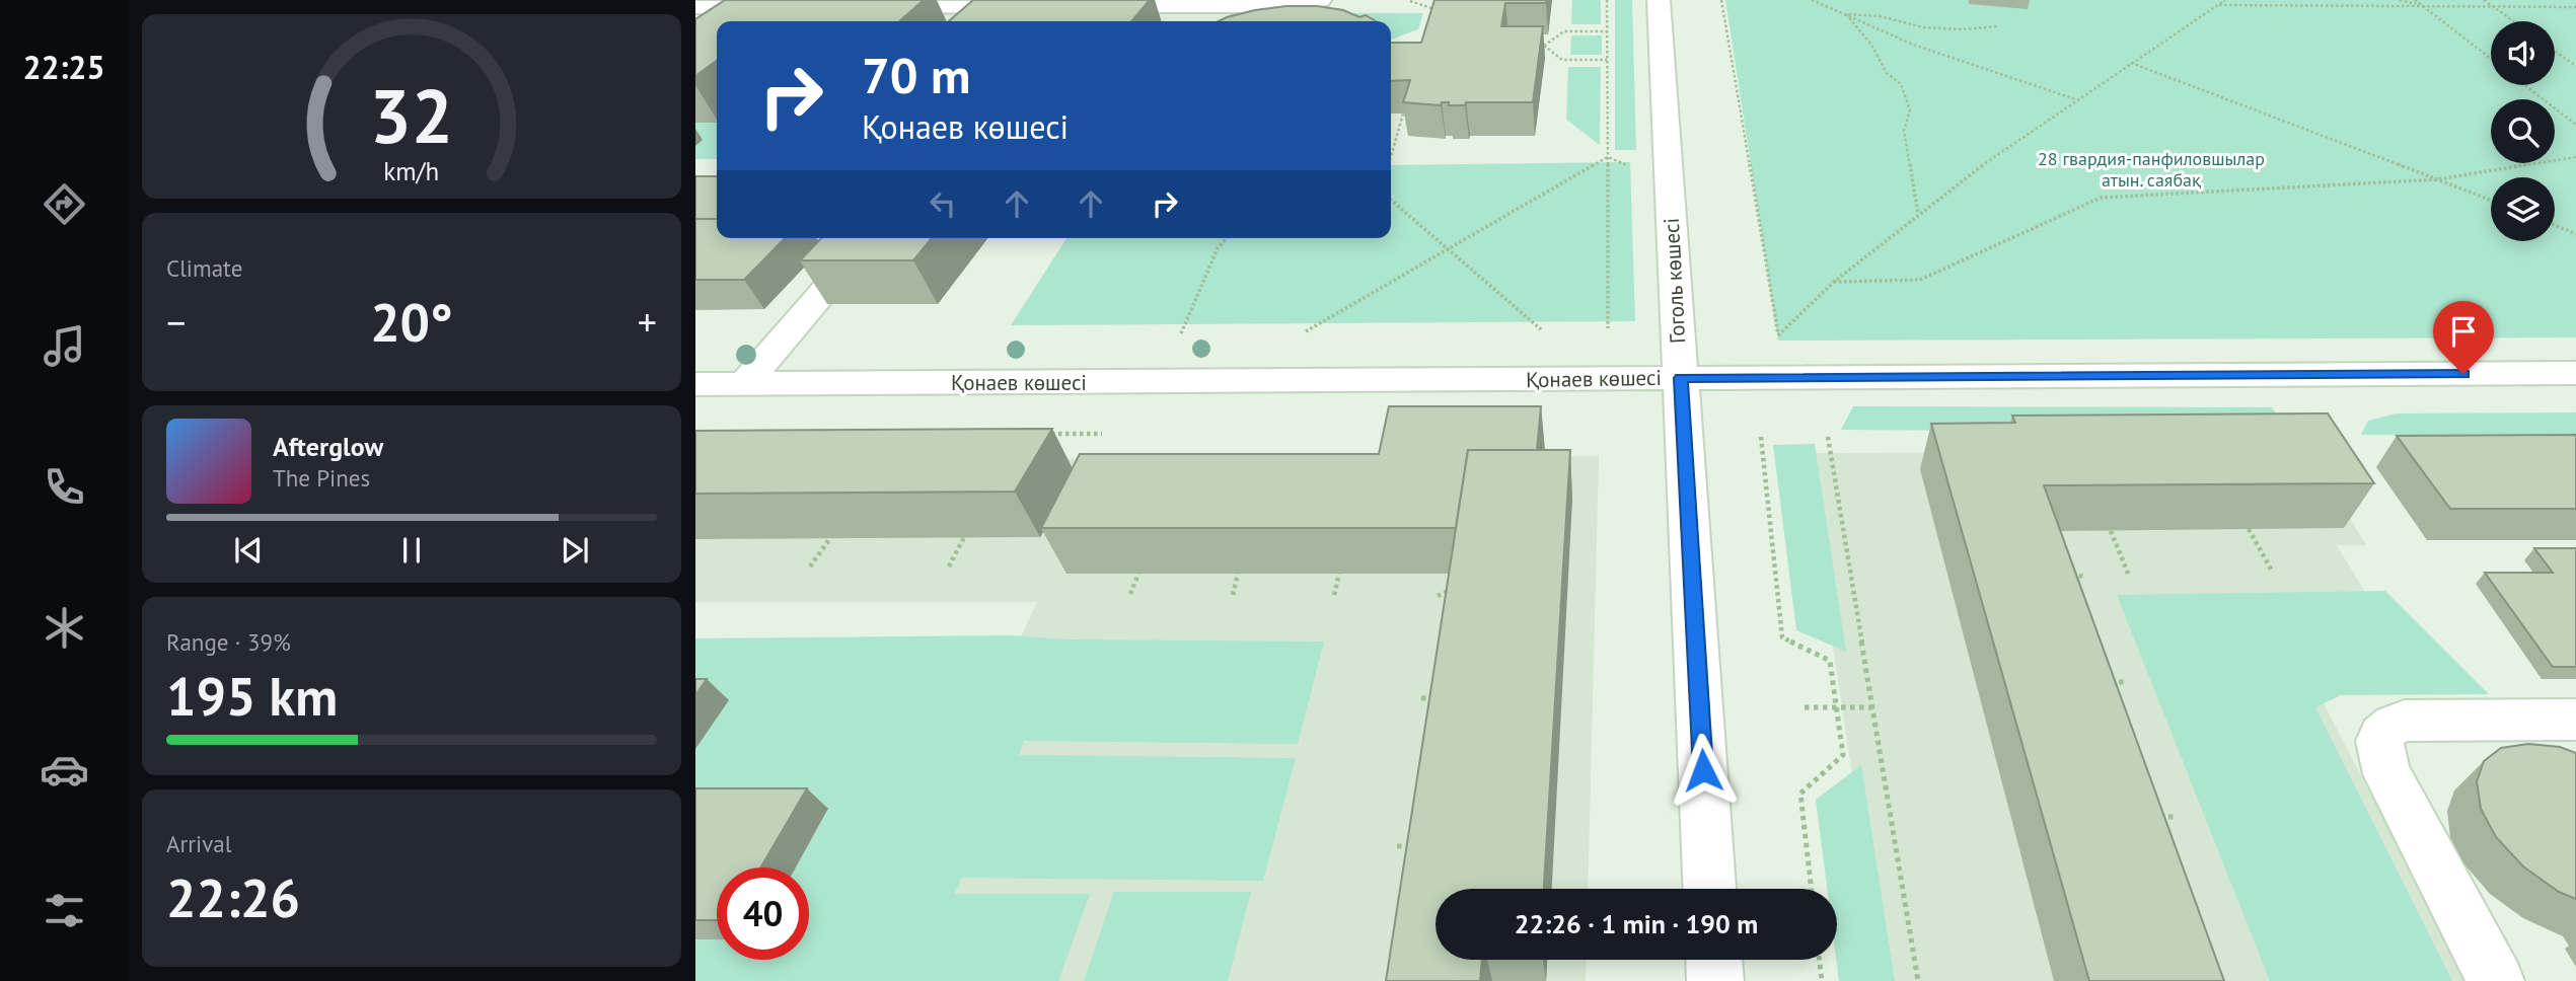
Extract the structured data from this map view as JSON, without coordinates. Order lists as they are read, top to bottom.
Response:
{
  "streets": {
    "street": ["Гоголь көшесі", "Қонаев көшесі"]
  },
  "crossings": [
    ["Гоголь көшесі", "Қонаев көшесі"]
  ],
  "parks": ["28 гвардия-панфиловшылар атын. саябақ"],
  "page": {
    "tabs": "22:25",
    "turn": ["70 m", "Қонаев көшесі"],
    "tile": [
      "Climate",
      ["Range · 39%", "195 km"],
      ["Arrival", "22:26"]
    ],
    "heat": ["−", "20°", "+"],
    "song": ["Afterglow", "The Pines"],
    "limit": "40",
    "trip": "22:26 · 1 min · 190 m",
    "gauge": ["32", "km/h"]
  }
}
